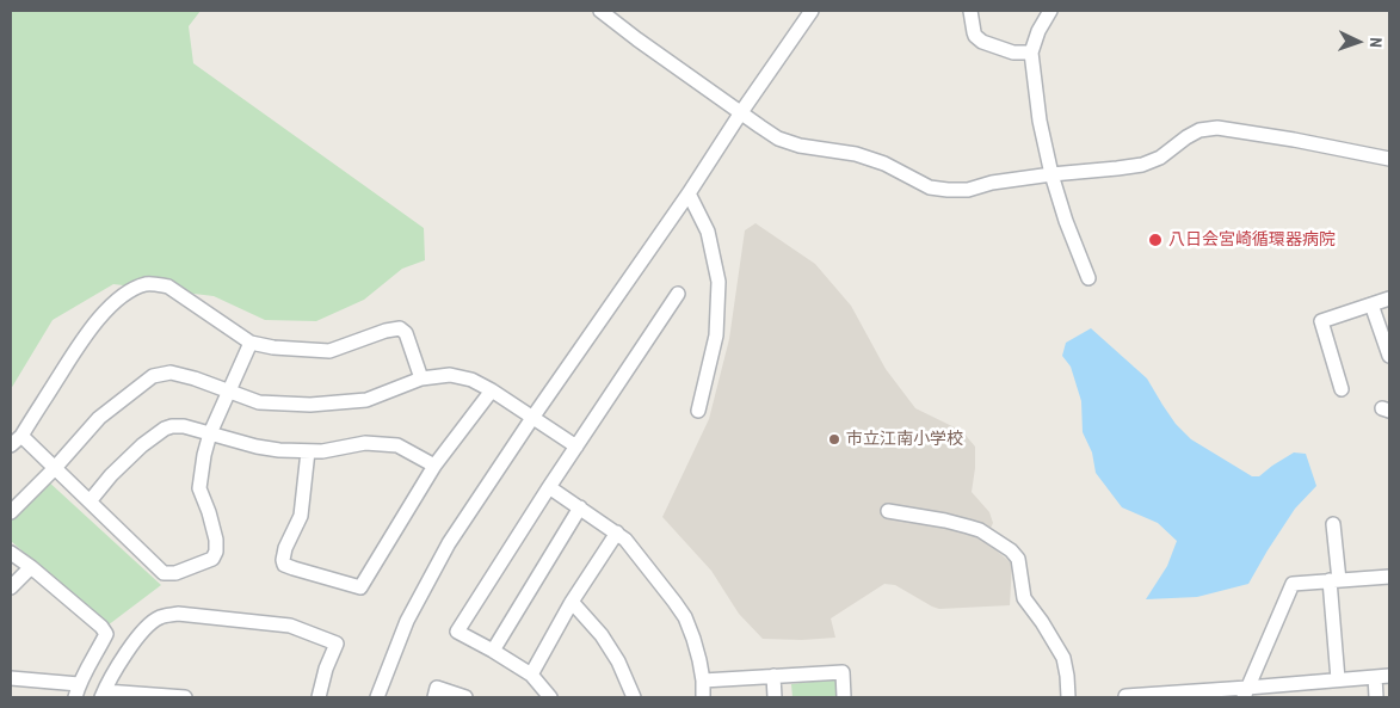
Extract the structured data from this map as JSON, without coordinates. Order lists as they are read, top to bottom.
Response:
{
  "places": ["八日会宮崎循環器病院", "市立江南小学校"],
  "north": "right"
}
